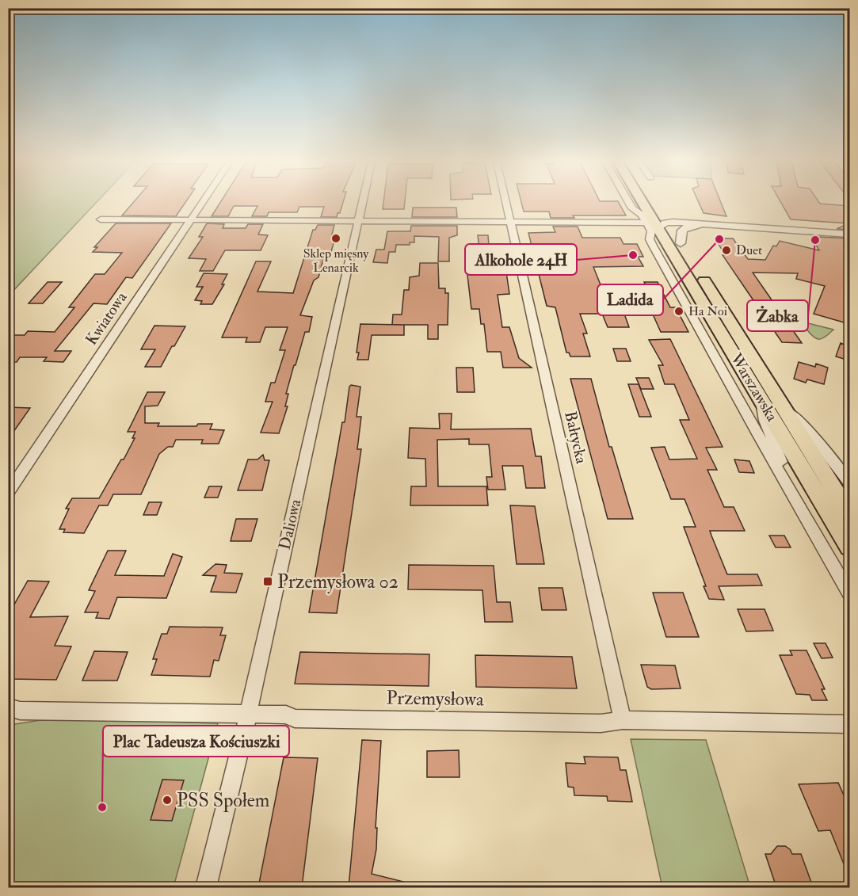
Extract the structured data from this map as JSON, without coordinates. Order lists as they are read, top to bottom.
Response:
{
  "streets": {
    "main road": ["Warszawska"],
    "street": [
      "Kwiatowa",
      "Bałtycka",
      "Daliowa",
      "Przemysłowa"
    ]
  },
  "crossings": [
    ["Bałtycka", "Przemysłowa"],
    ["Daliowa", "Przemysłowa"]
  ],
  "places": {
    "other": [
      "Sklep mięsny Lenarcik",
      "Ladida",
      "Żabka",
      "Duet",
      "Alkohole 24H",
      "Ha Noi",
      "PSS Społem",
      "Plac Tadeusza Kościuszki"
    ],
    "transit": ["Przemysłowa 02"]
  }
}
